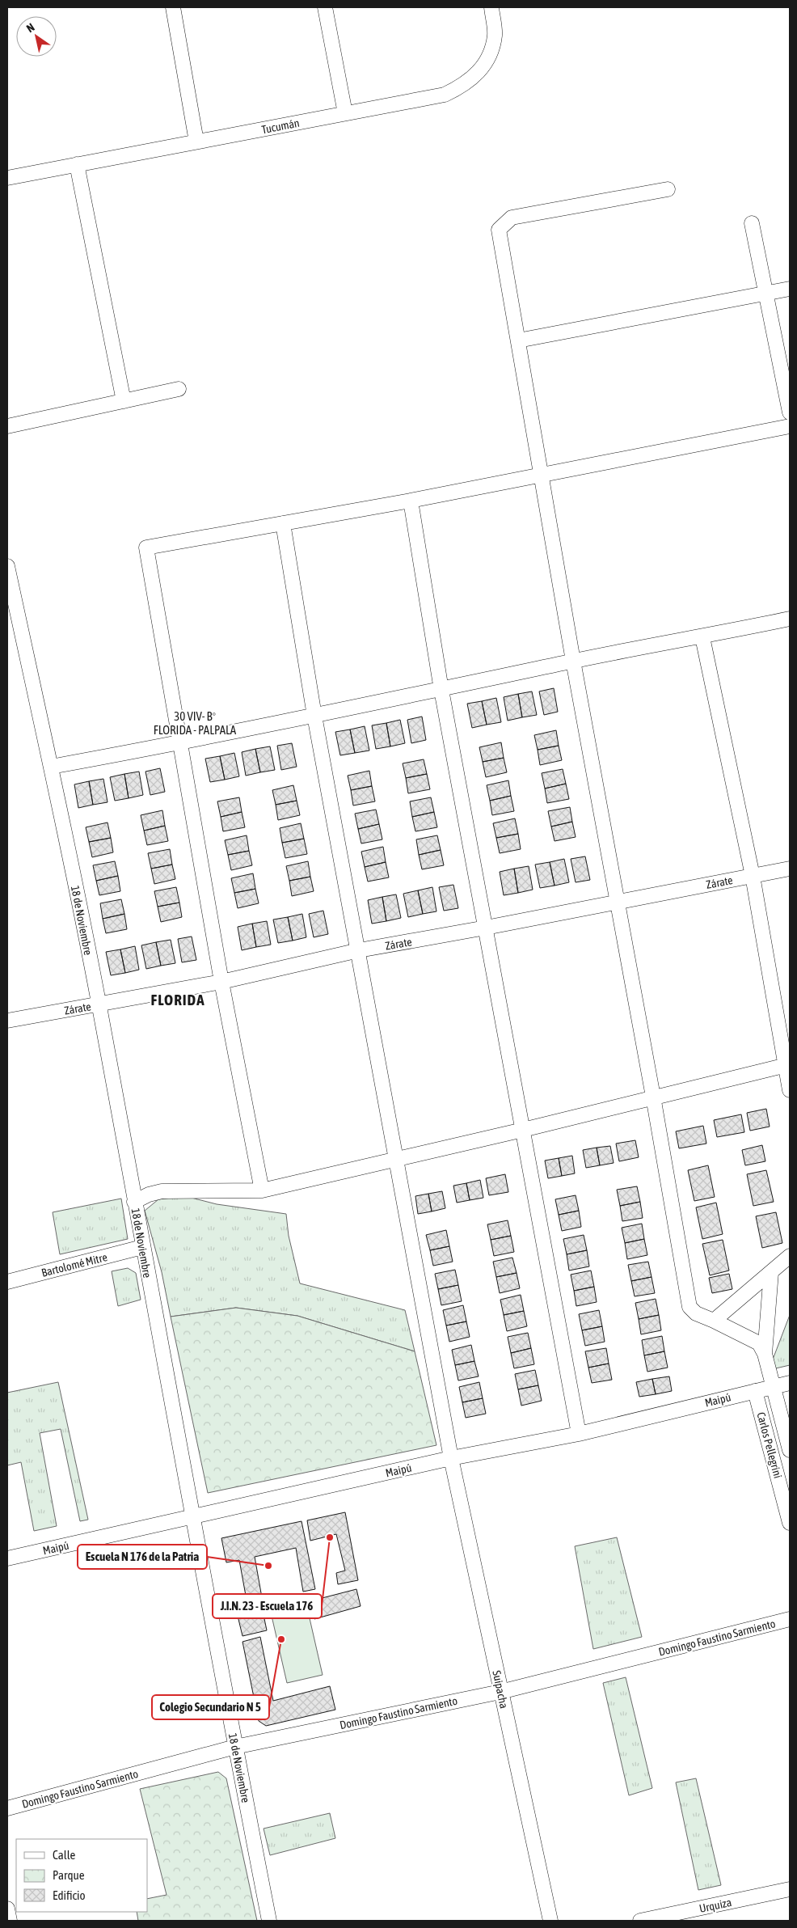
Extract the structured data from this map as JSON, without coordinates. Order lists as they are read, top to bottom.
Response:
{
  "streets": {
    "street": [
      "Tucumán",
      "Zárate",
      "18 de Noviembre",
      "Bartolomé Mitre",
      "Maipú",
      "Carlos Pellegrini",
      "Domingo Faustino Sarmiento",
      "Suipacha",
      "Urquiza"
    ]
  },
  "crossings": [
    ["Zárate", "18 de Noviembre"],
    ["Zárate", "Suipacha"],
    ["18 de Noviembre", "Bartolomé Mitre"],
    ["18 de Noviembre", "Maipú"],
    ["18 de Noviembre", "Domingo Faustino Sarmiento"],
    ["Maipú", "Carlos Pellegrini"],
    ["Maipú", "Suipacha"],
    ["Domingo Faustino Sarmiento", "Suipacha"]
  ],
  "districts": ["30 VIV- Bº FLORIDA - PALPALA", "FLORIDA"],
  "places": ["J.I.N. 23 - Escuela 176", "Escuela N 176 de la Patria", "Colegio Secundario N 5"],
  "legend": ["Calle", "Parque", "Edificio"],
  "north": "top left"
}
